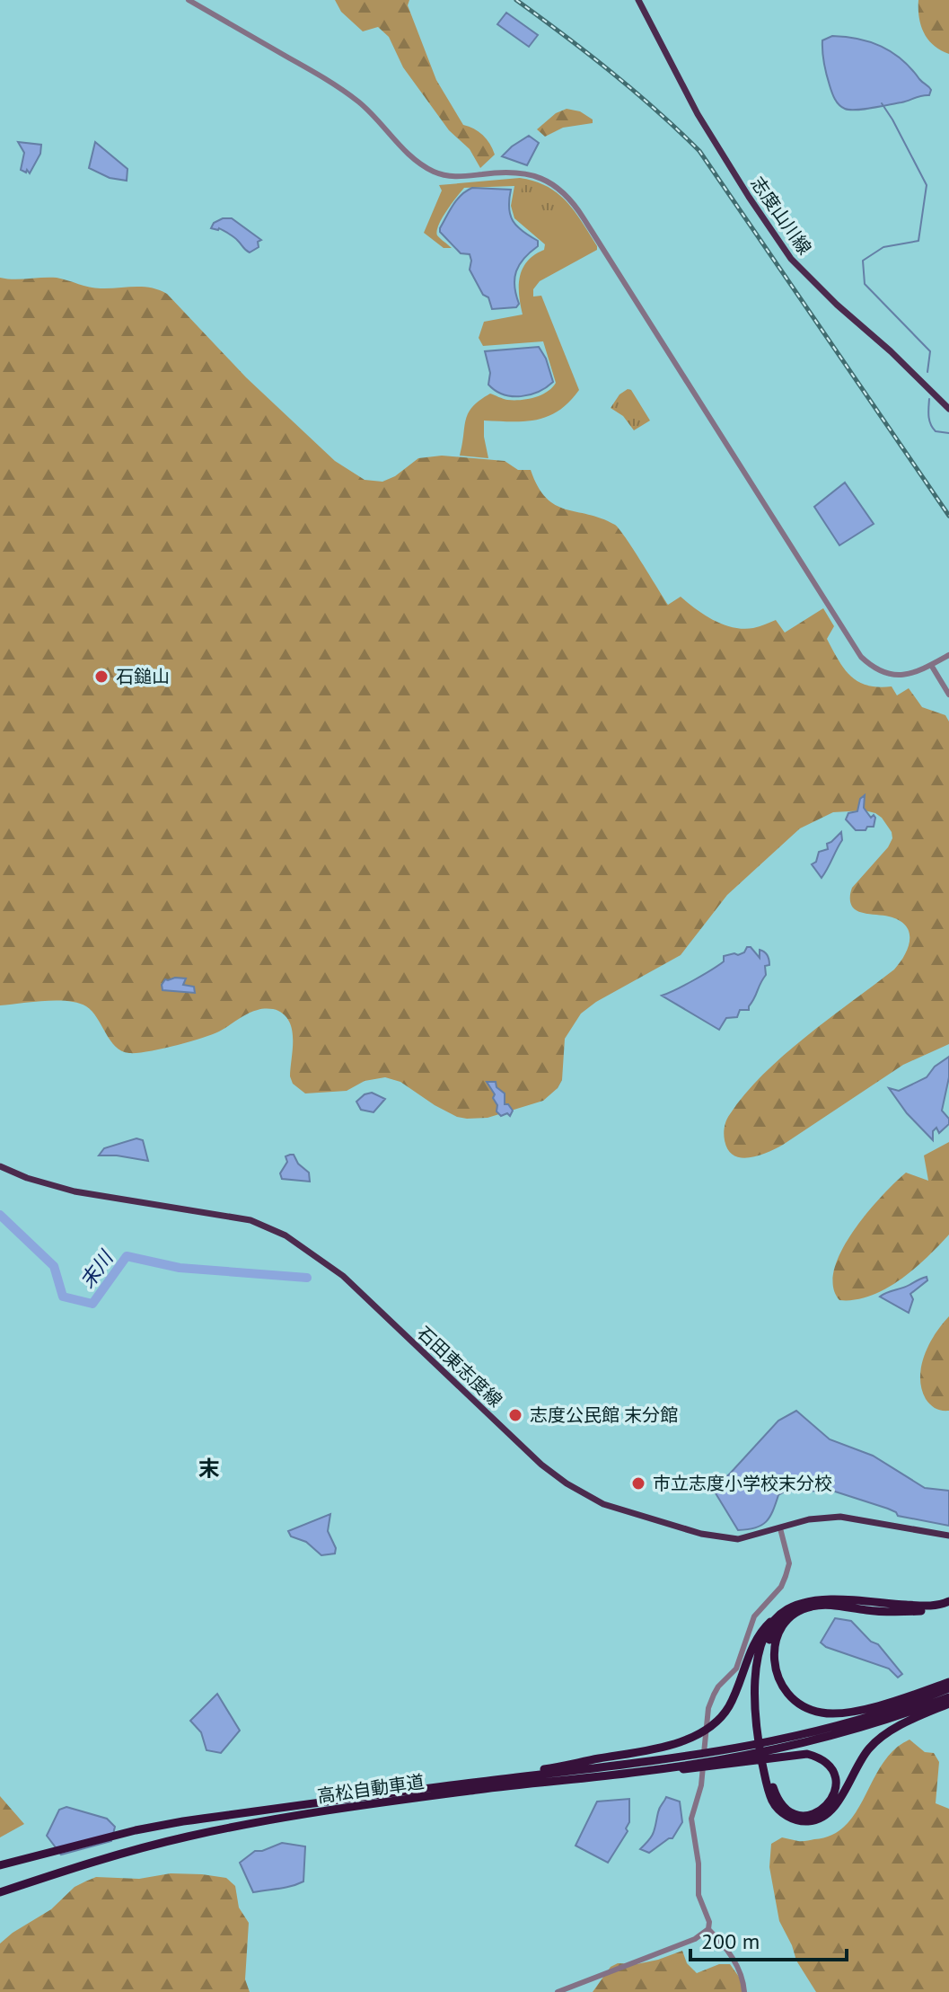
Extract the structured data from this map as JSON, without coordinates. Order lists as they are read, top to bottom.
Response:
{
  "streets": {
    "highway": ["高松自動車道"],
    "main road": ["志度山川線", "石田東志度線"]
  },
  "districts": ["末"],
  "water": ["末川"],
  "places": ["石鎚山", "志度公民館 末分館", "市立志度小学校末分校"],
  "scale_bar": "200 m"
}
